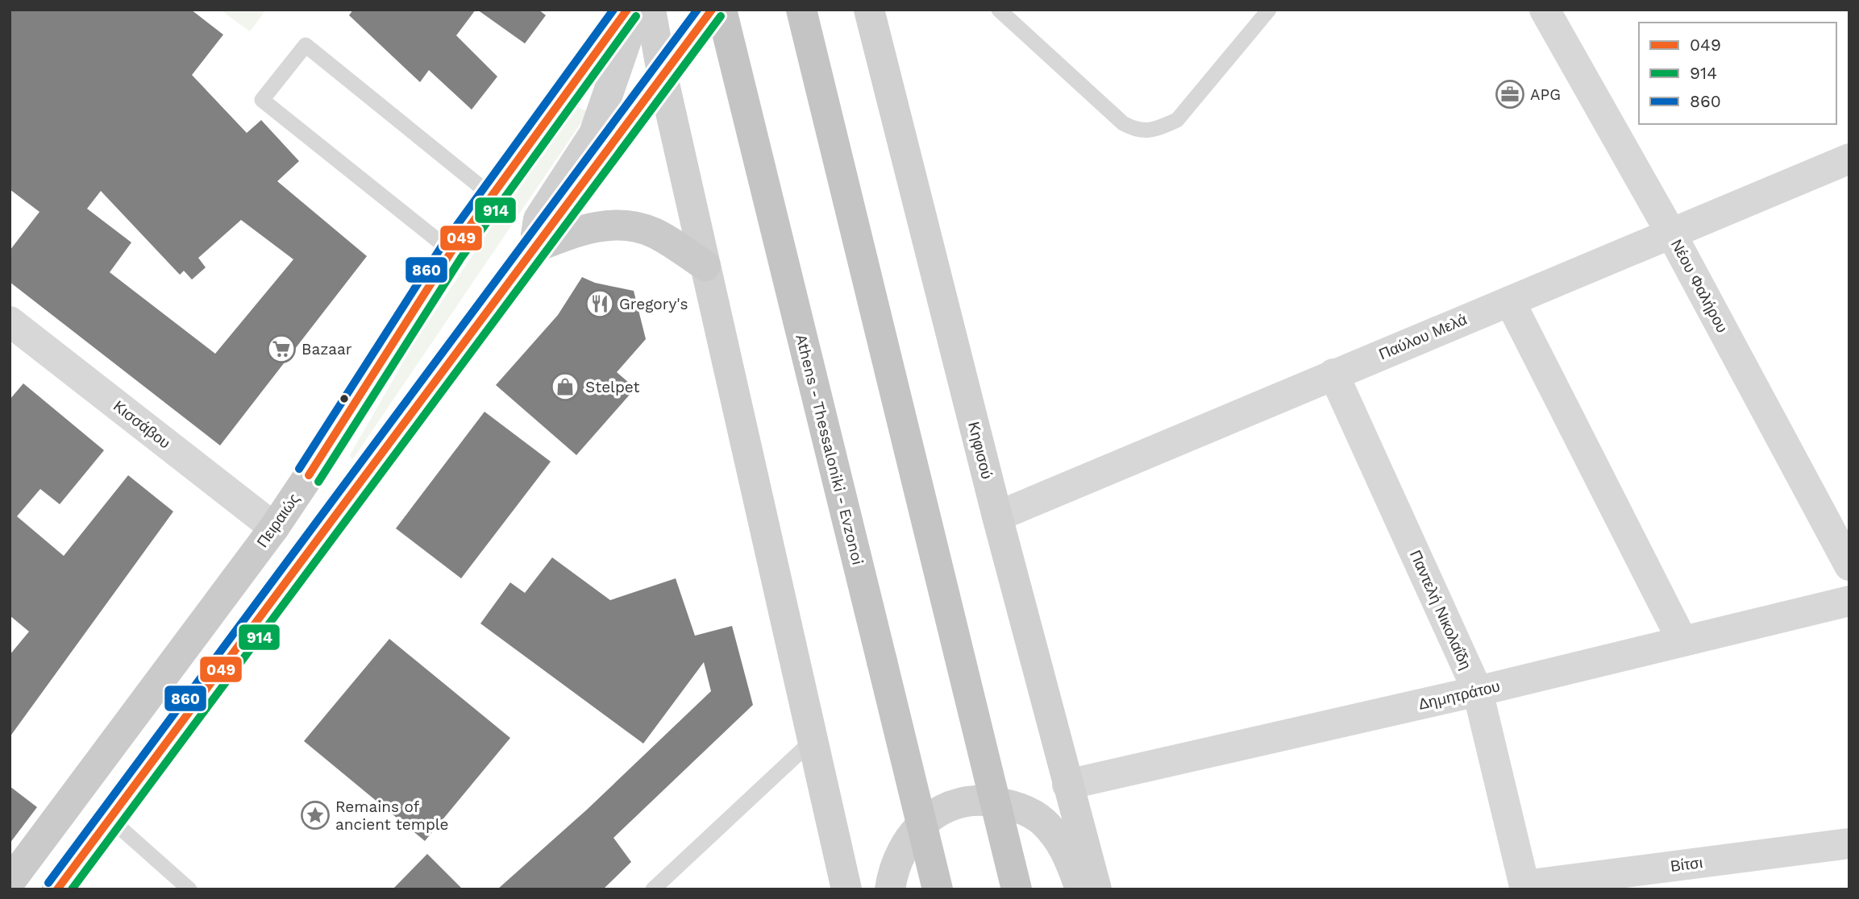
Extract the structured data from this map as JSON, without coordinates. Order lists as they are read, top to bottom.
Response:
{
  "streets": {
    "highway": ["Athens - Thessaloniki - Evzonoi"],
    "main road": ["Κηφισού", "Πειραιώς"],
    "street": [
      "Νέου Φαλήρου",
      "Παύλου Μελά",
      "Κισσάβου",
      "Παντελή Νικολαΐδη",
      "Δημητράτου",
      "Βίτσι"
    ]
  },
  "crossings": [
    ["Νέου Φαλήρου", "Παύλου Μελά"],
    ["Παύλου Μελά", "Κηφισού"],
    ["Παύλου Μελά", "Παντελή Νικολαΐδη"],
    ["Κισσάβου", "Πειραιώς"],
    ["Κηφισού", "Δημητράτου"],
    ["Παντελή Νικολαΐδη", "Δημητράτου"],
    ["Παντελή Νικολαΐδη", "Βίτσι"]
  ],
  "places": {
    "office": ["APG"],
    "restaurant": ["Gregory's"],
    "supermarket": ["Bazaar"],
    "shop": ["Stelpet"],
    "place": ["Remains of ancient temple"]
  },
  "lines": ["transit line 049", "transit line 860", "transit line 914"],
  "legend": ["049", "914", "860"]
}
